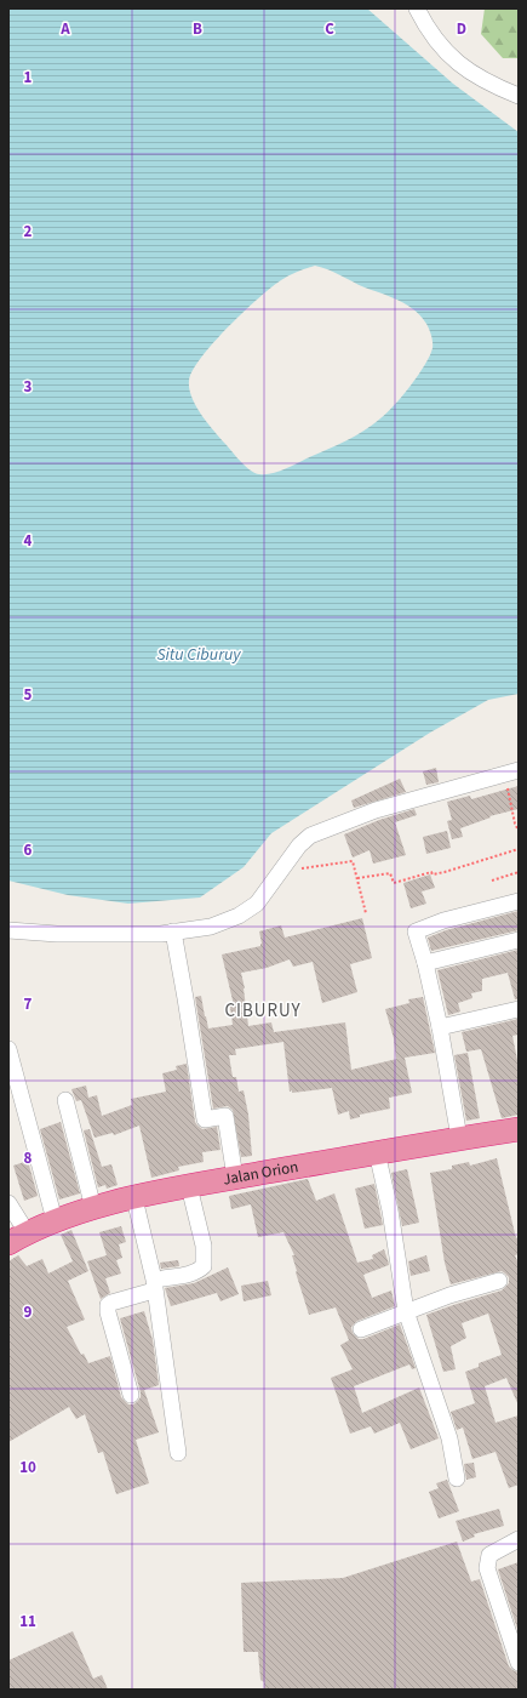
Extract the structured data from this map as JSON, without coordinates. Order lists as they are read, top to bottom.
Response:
{
  "streets": {
    "highway": ["Jalan Orion"]
  },
  "districts": ["CIBURUY"],
  "water": ["Situ Ciburuy"],
  "grid": {
    "columns": [
      "A",
      "B",
      "C",
      "D"
    ],
    "rows": [
      "1",
      "2",
      "3",
      "4",
      "5",
      "6",
      "7",
      "8",
      "9",
      "10",
      "11"
    ]
  }
}
